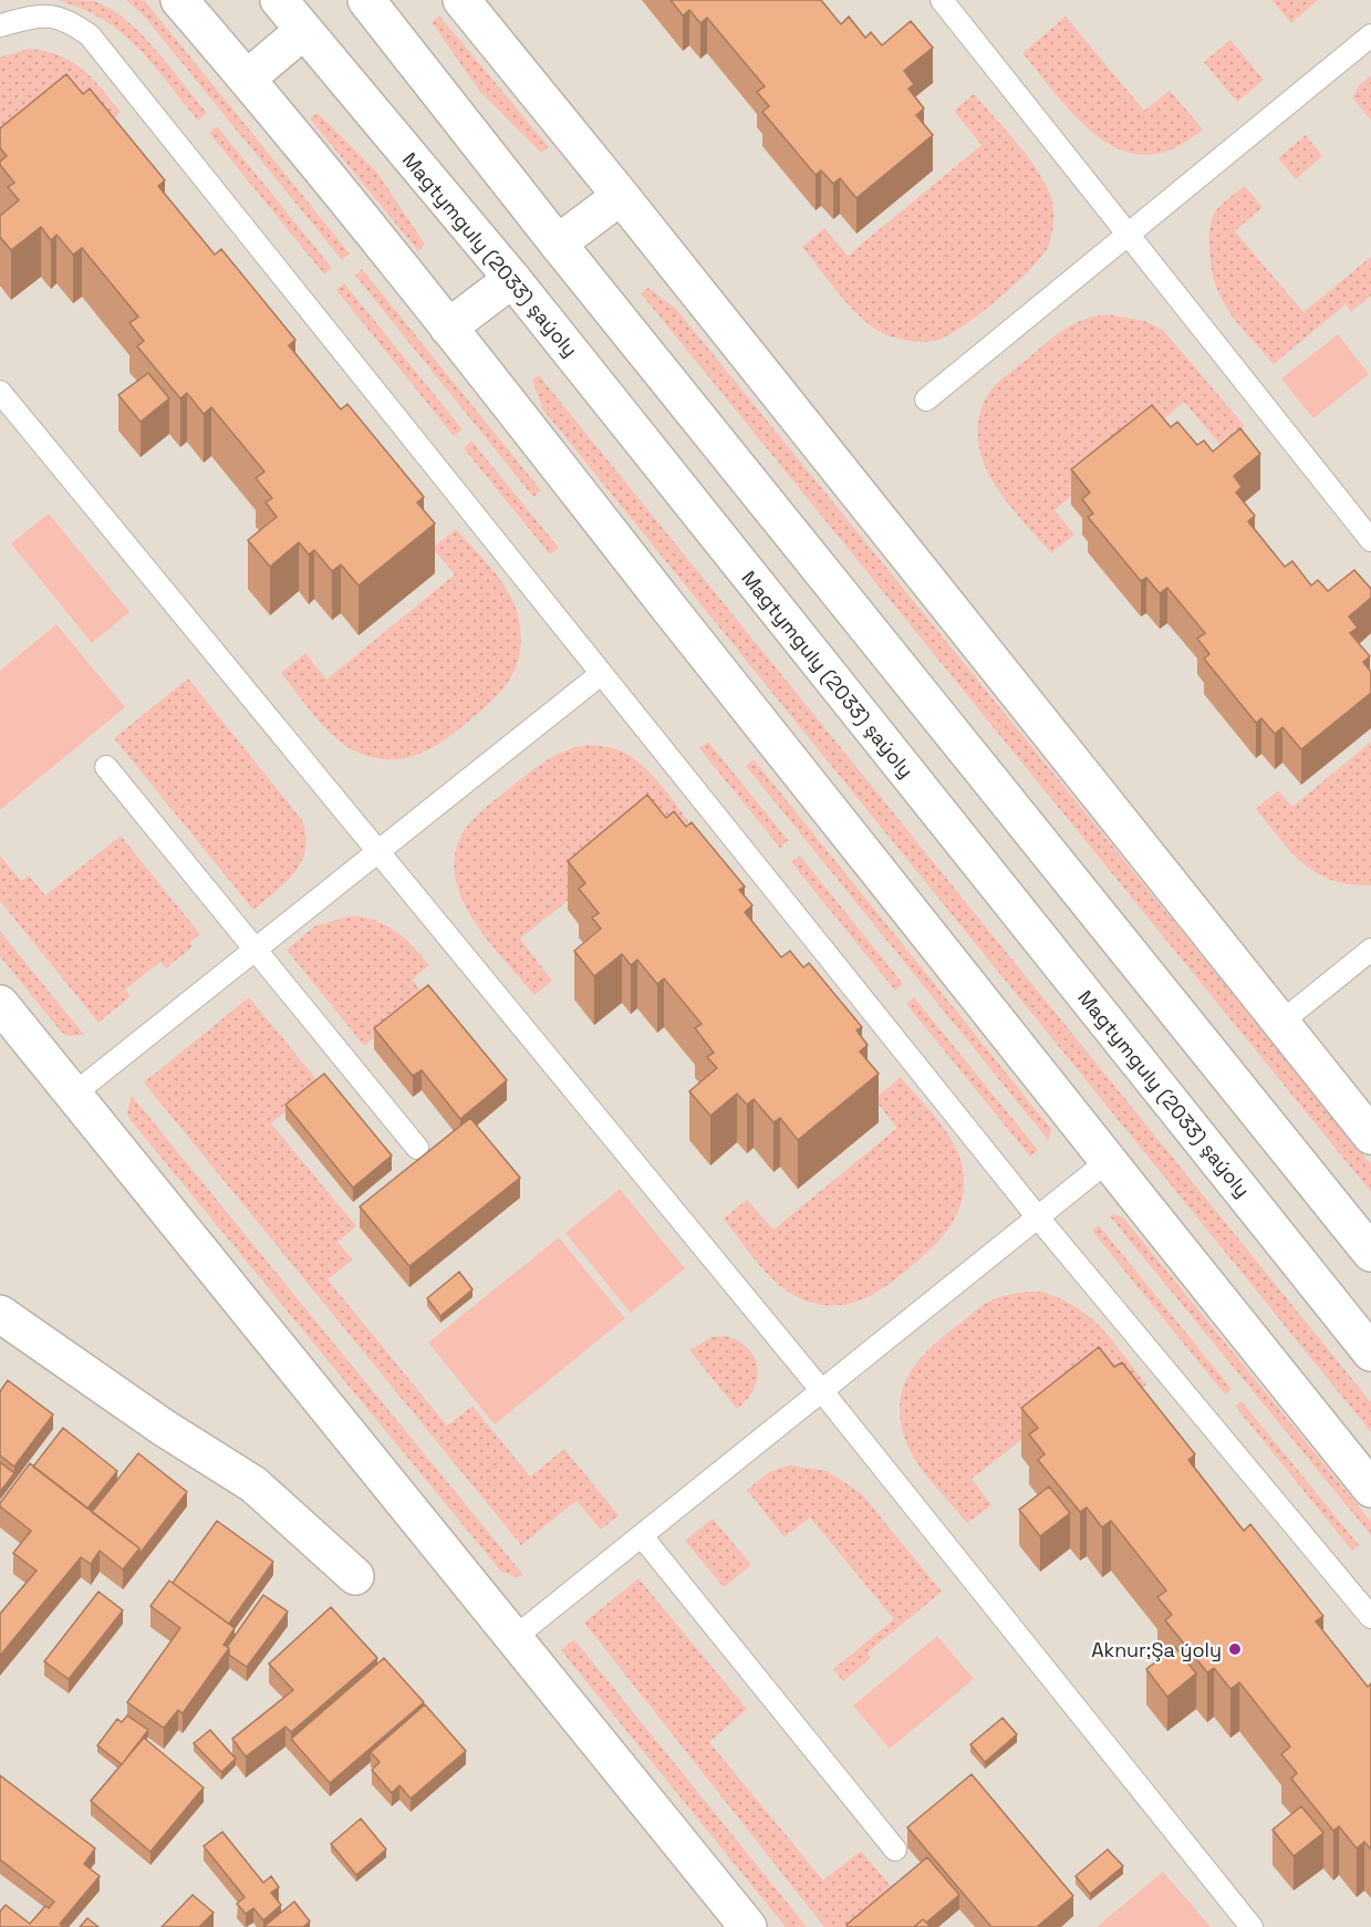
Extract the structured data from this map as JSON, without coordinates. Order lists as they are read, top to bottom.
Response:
{
  "streets": {
    "street": ["Magtymguly (2033) şaýoly"]
  },
  "places": ["Aknur;Şa ýoly"]
}
